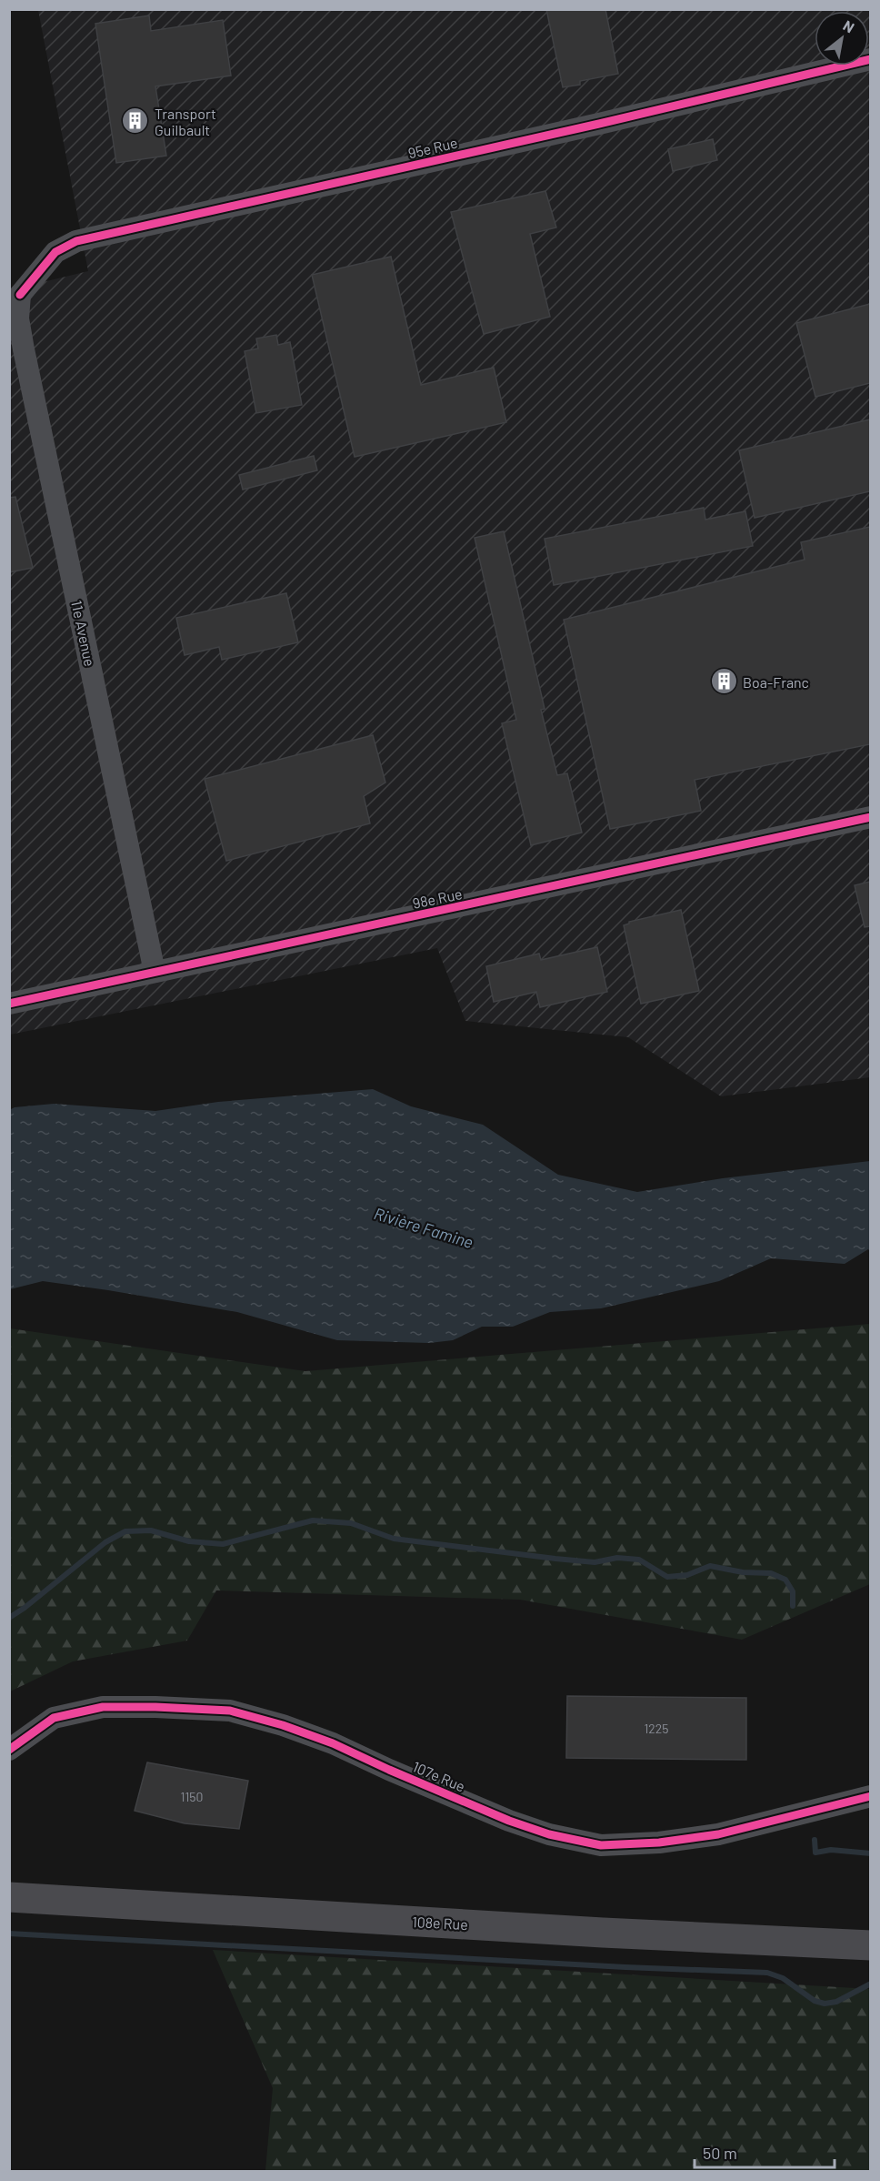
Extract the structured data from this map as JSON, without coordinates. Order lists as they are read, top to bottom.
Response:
{
  "streets": {
    "main road": ["108e Rue"],
    "street": [
      "95e Rue",
      "11e Avenue",
      "98e Rue",
      "107e Rue"
    ]
  },
  "crossings": [
    ["95e Rue", "11e Avenue"],
    ["11e Avenue", "98e Rue"]
  ],
  "water": ["Rivière Famine"],
  "places": {
    "building": ["Transport Guilbault", "Boa-Franc"]
  },
  "house_numbers": ["1225", "1150"],
  "scale_bar": "50 m",
  "north": "top right"
}
